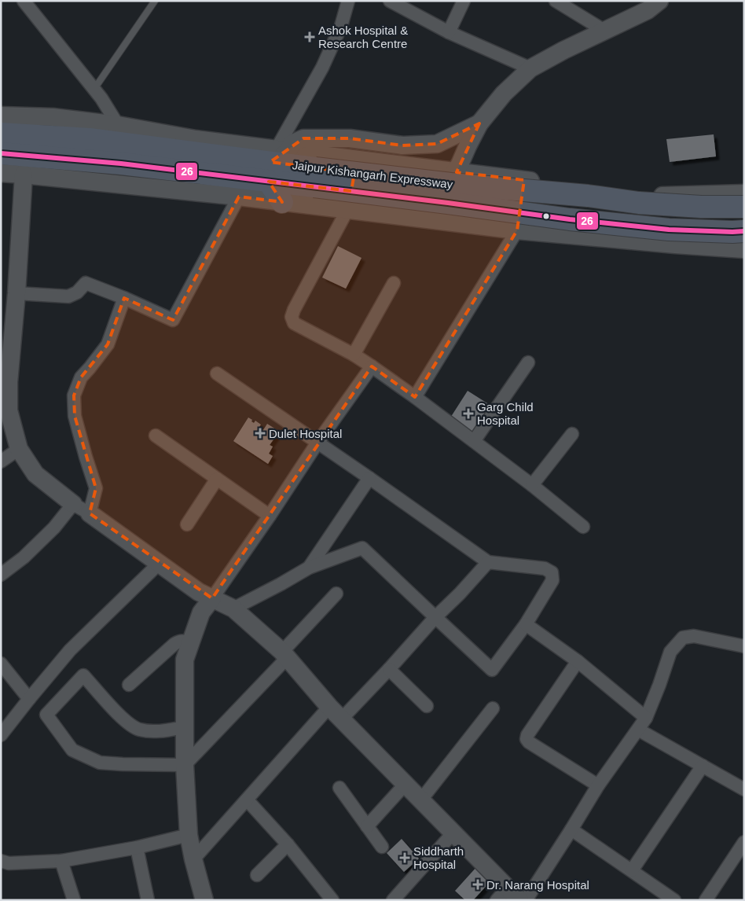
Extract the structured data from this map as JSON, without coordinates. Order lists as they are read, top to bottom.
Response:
{
  "streets": {
    "highway": ["Jaipur Kishangarh Expressway"]
  },
  "places": {
    "health": [
      "Ashok Hospital & Research Centre",
      "Garg Child Hospital",
      "Dulet Hospital",
      "Siddharth Hospital",
      "Dr. Narang Hospital"
    ]
  },
  "lines": ["transit line 26"]
}
